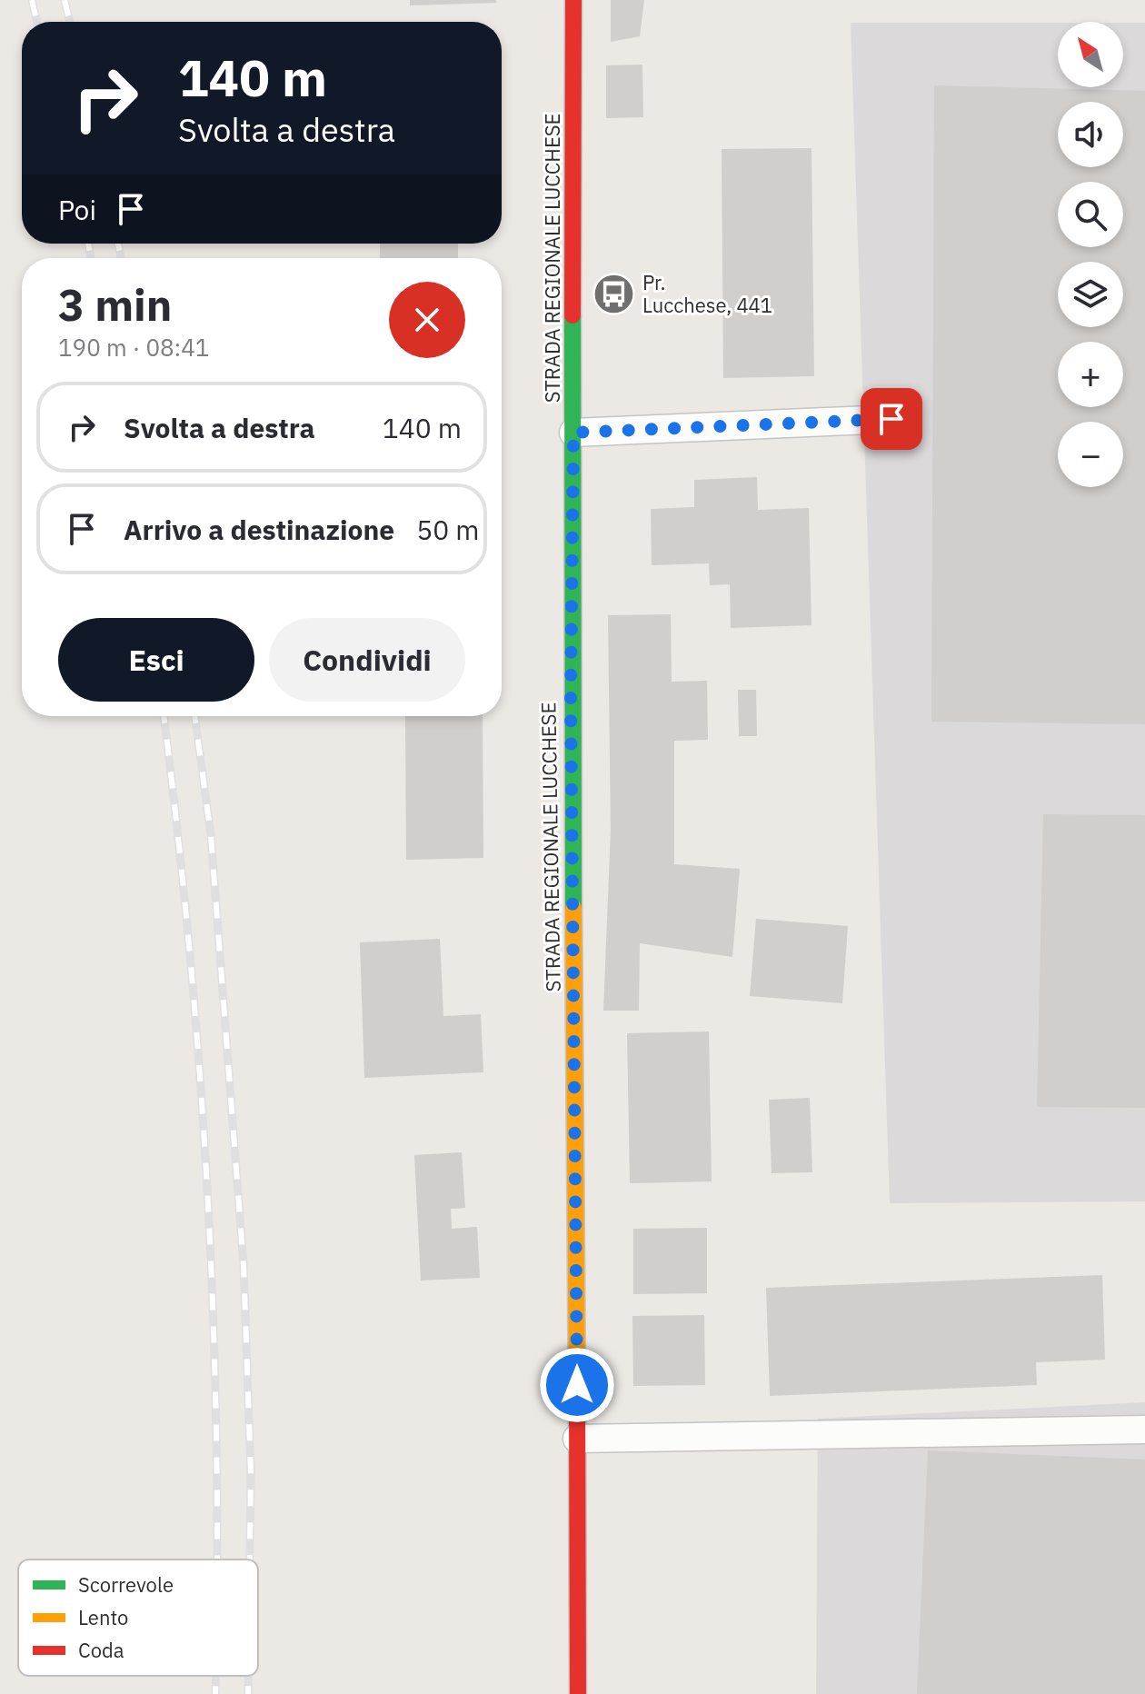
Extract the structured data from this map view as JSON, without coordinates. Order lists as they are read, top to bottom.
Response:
{
  "streets": {
    "main road": ["STRADA REGIONALE LUCCHESE"]
  },
  "places": {
    "bus stop": ["Pr. Lucchese, 441"]
  },
  "legend": ["Scorrevole", "Lento", "Coda"],
  "north": "top left",
  "page": {
    "map_buttons": ["+", "−"],
    "turn": ["140 m", "Svolta a destra"],
    "then": "Poi",
    "heading": ["3 min", "190 m · 08:41"],
    "list": [
      {
        "name": "Svolta a destra",
        "value": "140 m"
      },
      {
        "name": "Arrivo a destinazione",
        "value": "50 m"
      }
    ],
    "buttons": ["Esci", "Condividi"]
  }
}
